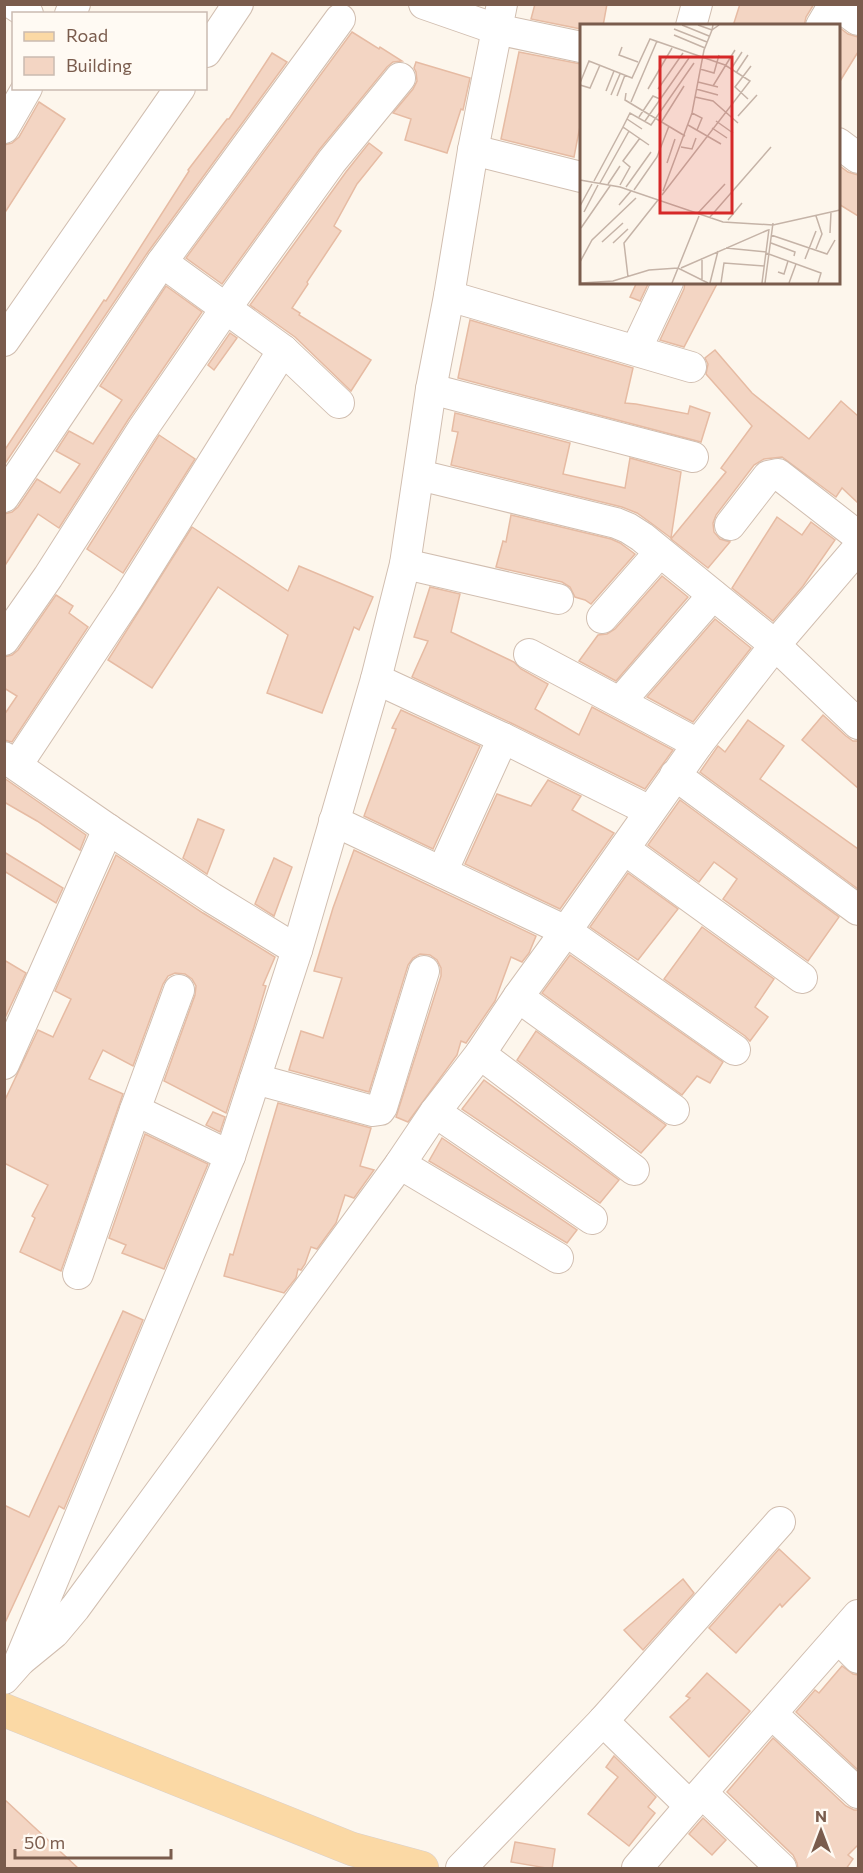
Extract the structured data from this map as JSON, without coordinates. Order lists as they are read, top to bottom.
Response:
{
  "legend": ["Road", "Building"],
  "scale_bar": "50 m",
  "north": "top"
}
